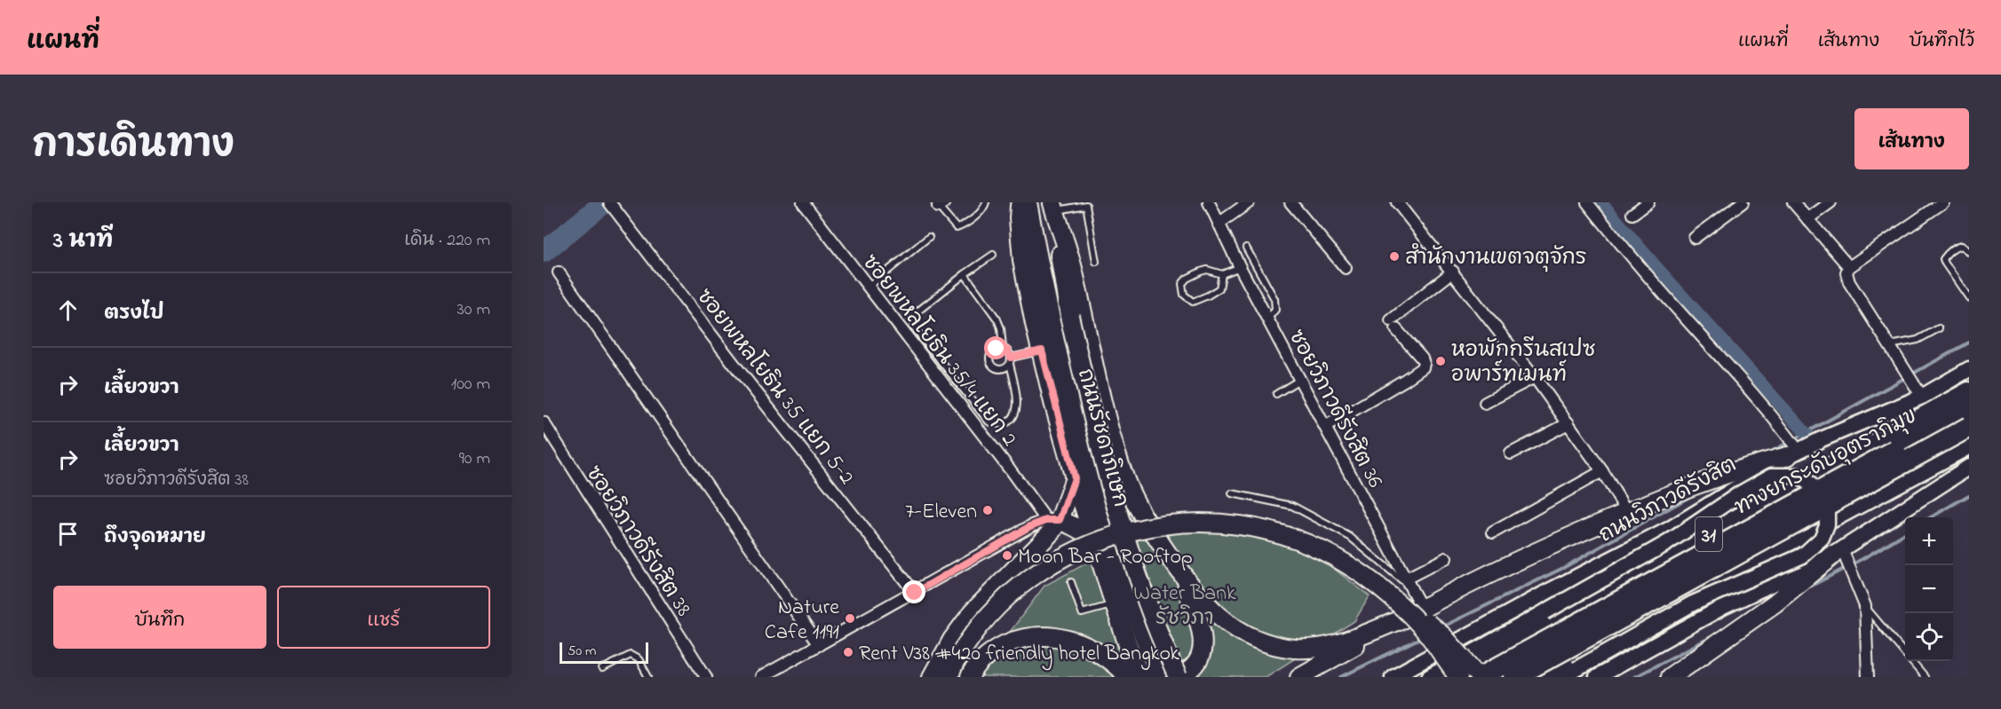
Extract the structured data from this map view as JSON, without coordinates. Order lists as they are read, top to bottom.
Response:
{
  "streets": {
    "highway": ["ทางยกระดับอุตราภิมุข", "31"],
    "main road": ["ถนนรัชดาภิเษก", "ถนนวิภาวดีรังสิต"],
    "street": [
      "ซอยพหลโยธิน 35/4 แยก 2",
      "ซอยพหลโยธิน 35 แยก 5-2",
      "ซอยวิภาวดีรังสิต 36",
      "ซอยวิภาวดีรังสิต 38"
    ]
  },
  "parks": ["Water Bank รัชวิภา"],
  "places": [
    "สำนักงานเขตจตุจักร",
    "หอพักกรีนสเปซ อพาร์ทเมนท์",
    "7-Eleven",
    "Moon Bar - Rooftop",
    "Nature Cafe 1191",
    "Rent V38 #420 friendly hotel Bangkok"
  ],
  "scale_bar": "50 m",
  "page": {
    "header": "แผนที่",
    "nav": ["แผนที่", "เส้นทาง", "บันทึกไว้"],
    "title": "การเดินทาง",
    "buttons": [
      "เส้นทาง",
      ["บันทึก", "แชร์"]
    ],
    "heading": ["3 นาที", "เดิน · 220 m"],
    "list": [
      ["ตรงไป", "30 m"],
      ["เลี้ยวขวา", "100 m"],
      ["เลี้ยวขวา", "ซอยวิภาวดีรังสิต 38", "90 m"],
      "ถึงจุดหมาย"
    ],
    "map_buttons": ["+", "−"],
    "scale": "50 m"
  }
}
